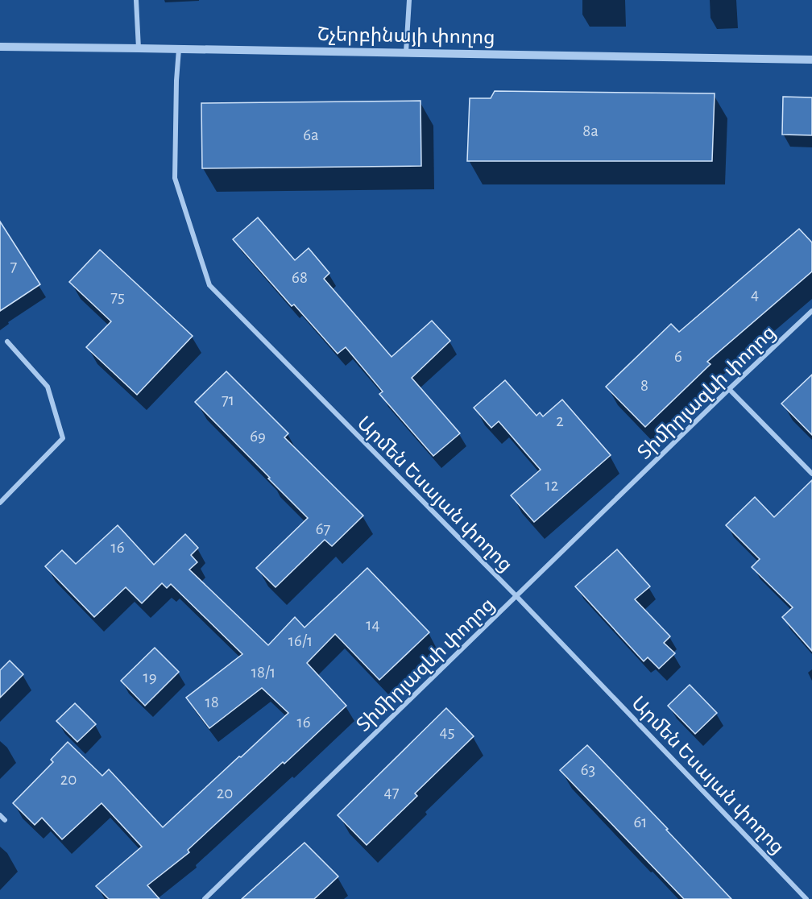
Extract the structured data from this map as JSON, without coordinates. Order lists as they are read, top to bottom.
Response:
{
  "streets": {
    "street": ["Շչերբինայի փողոց", "Տիմիրյազևի փողոց", "Արմեն Եսայան փողոց"]
  },
  "crossings": [
    ["Շչերբինայի փողոց", "Արմեն Եսայան փողոց"],
    ["Տիմիրյազևի փողոց", "Արմեն Եսայան փողոց"]
  ],
  "house_numbers": [
    "8a",
    "6a",
    "7",
    "68",
    "4",
    "75",
    "6",
    "8",
    "71",
    "2",
    "69",
    "12",
    "67",
    "16",
    "14",
    "16/1",
    "18/1",
    "19",
    "18",
    "16",
    "45",
    "63",
    "20",
    "47",
    "20",
    "61"
  ]
}
